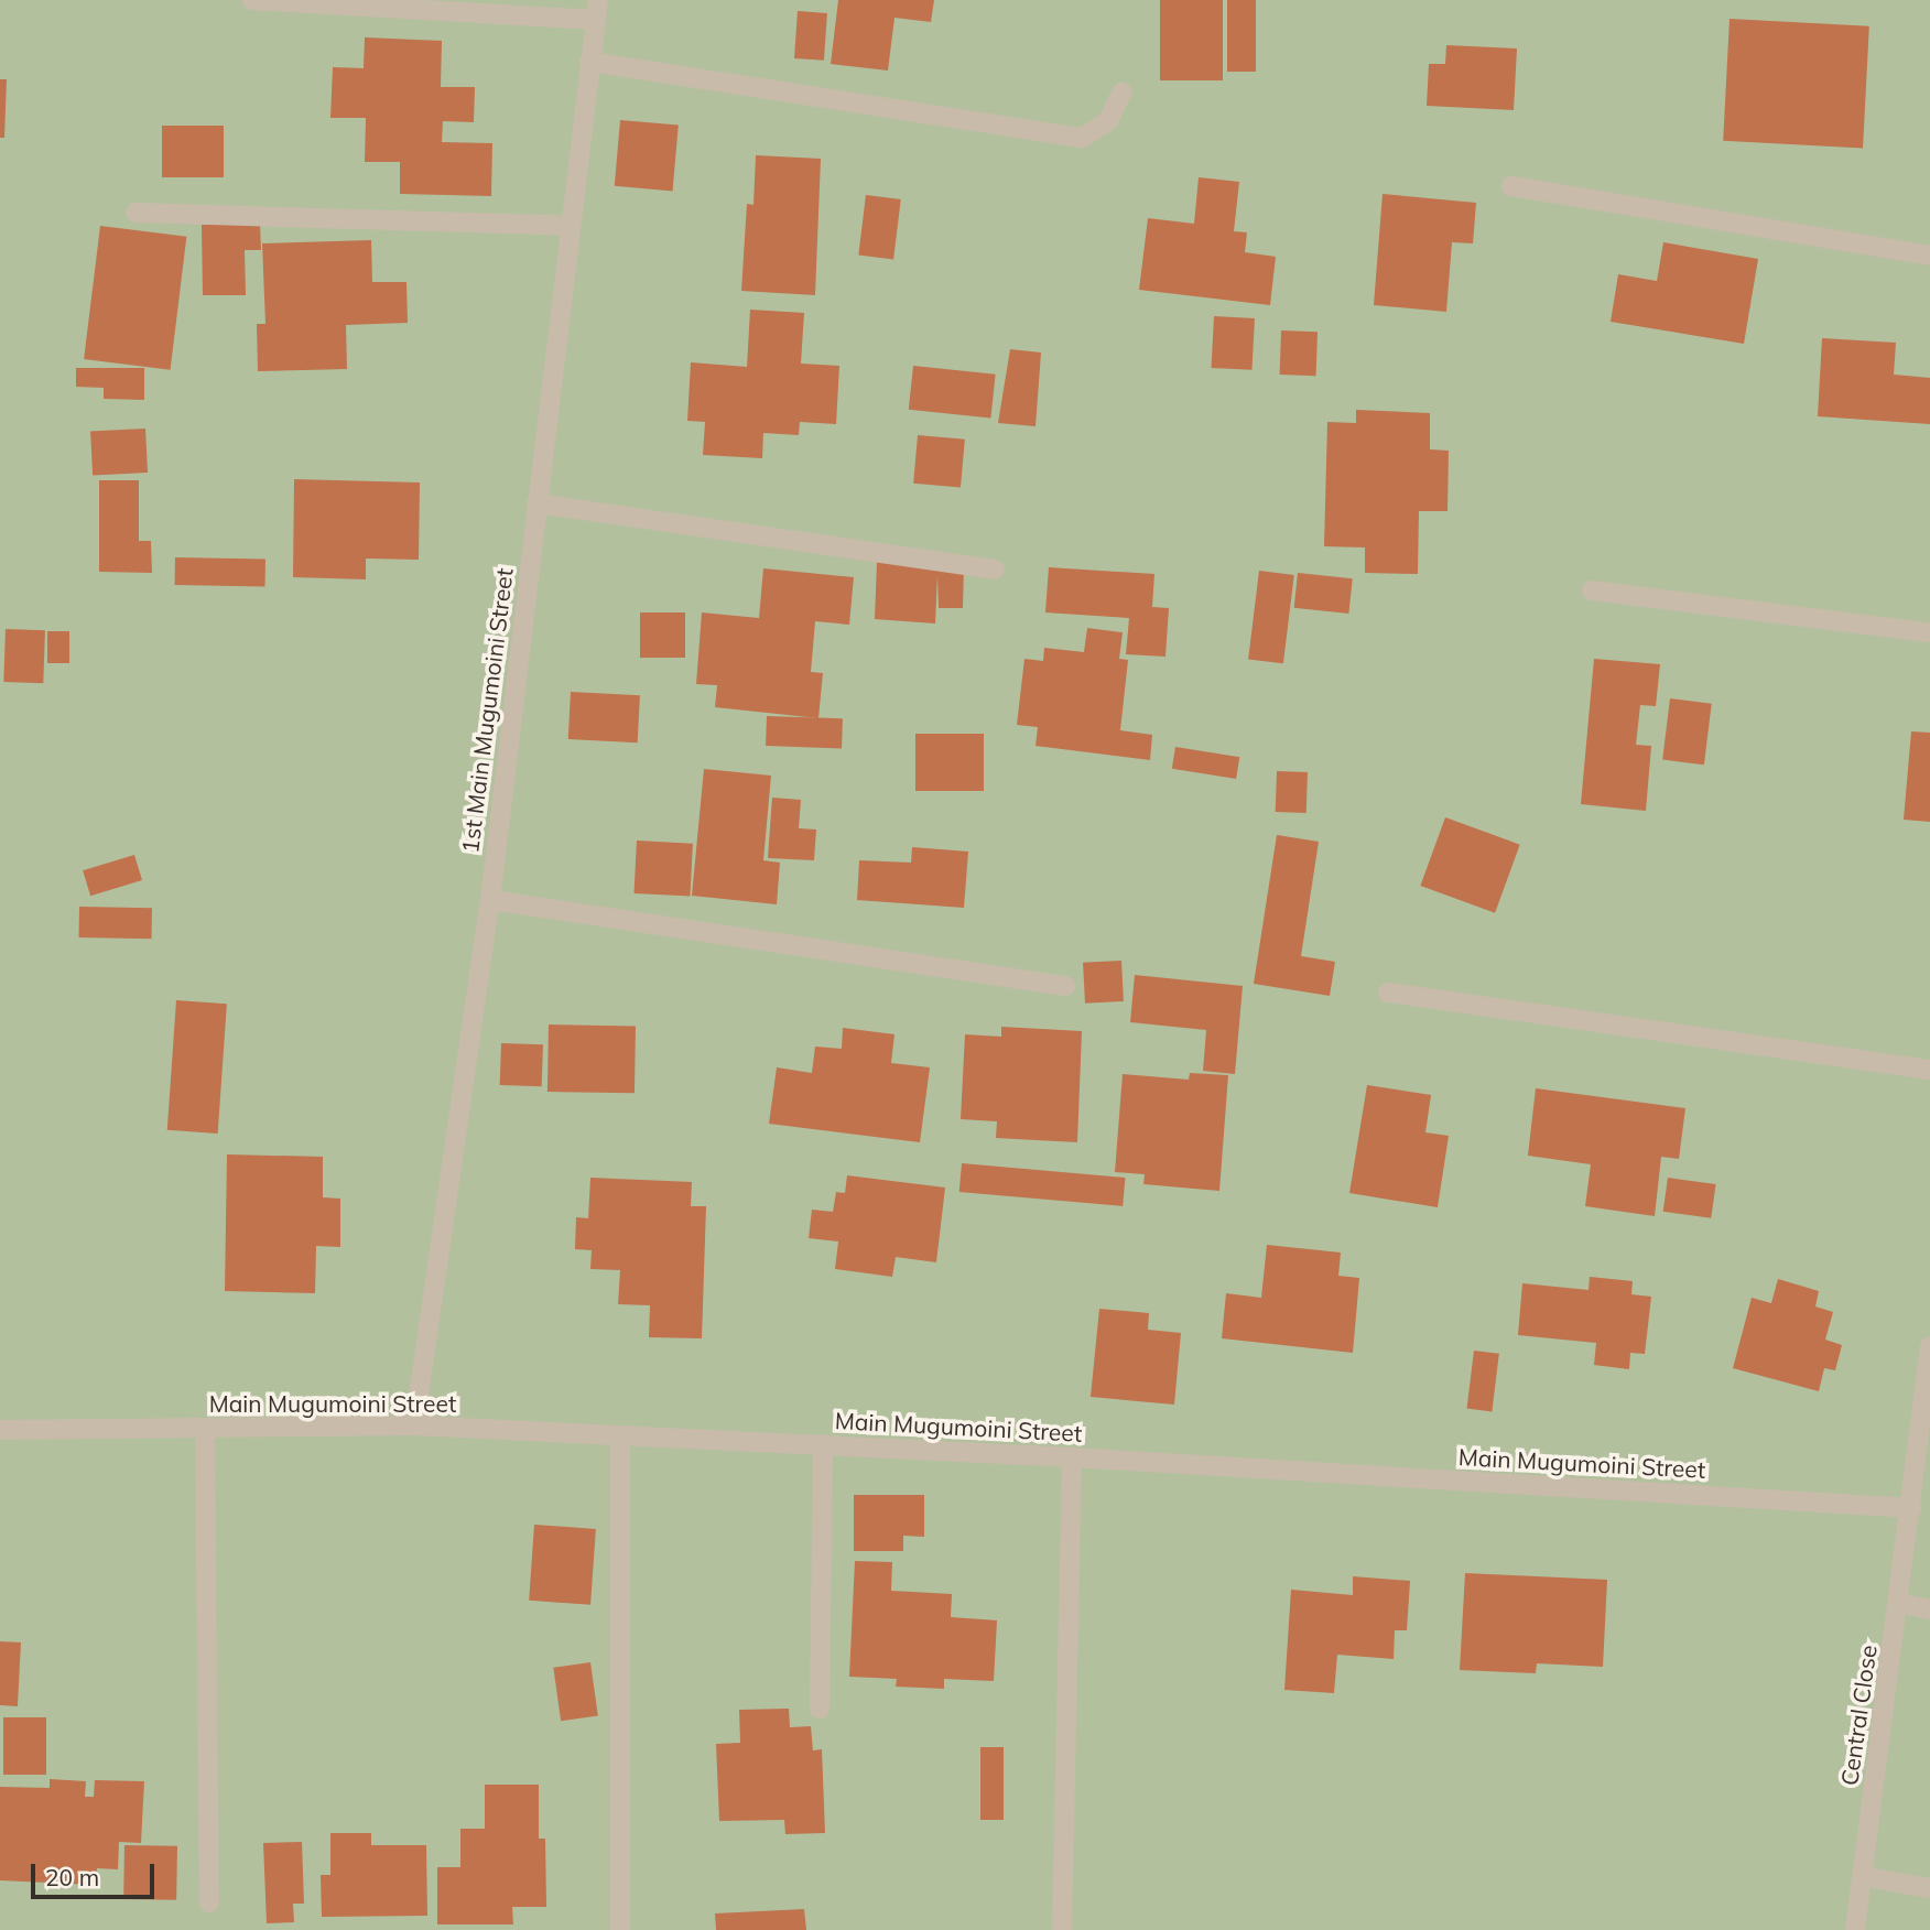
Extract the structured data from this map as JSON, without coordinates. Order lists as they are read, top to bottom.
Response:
{
  "streets": {
    "street": ["1st Main Mugumoini Street", "Main Mugumoini Street", "Central Close"]
  },
  "crossings": [
    ["1st Main Mugumoini Street", "Main Mugumoini Street"],
    ["Main Mugumoini Street", "Central Close"]
  ],
  "scale_bar": "20 m"
}
